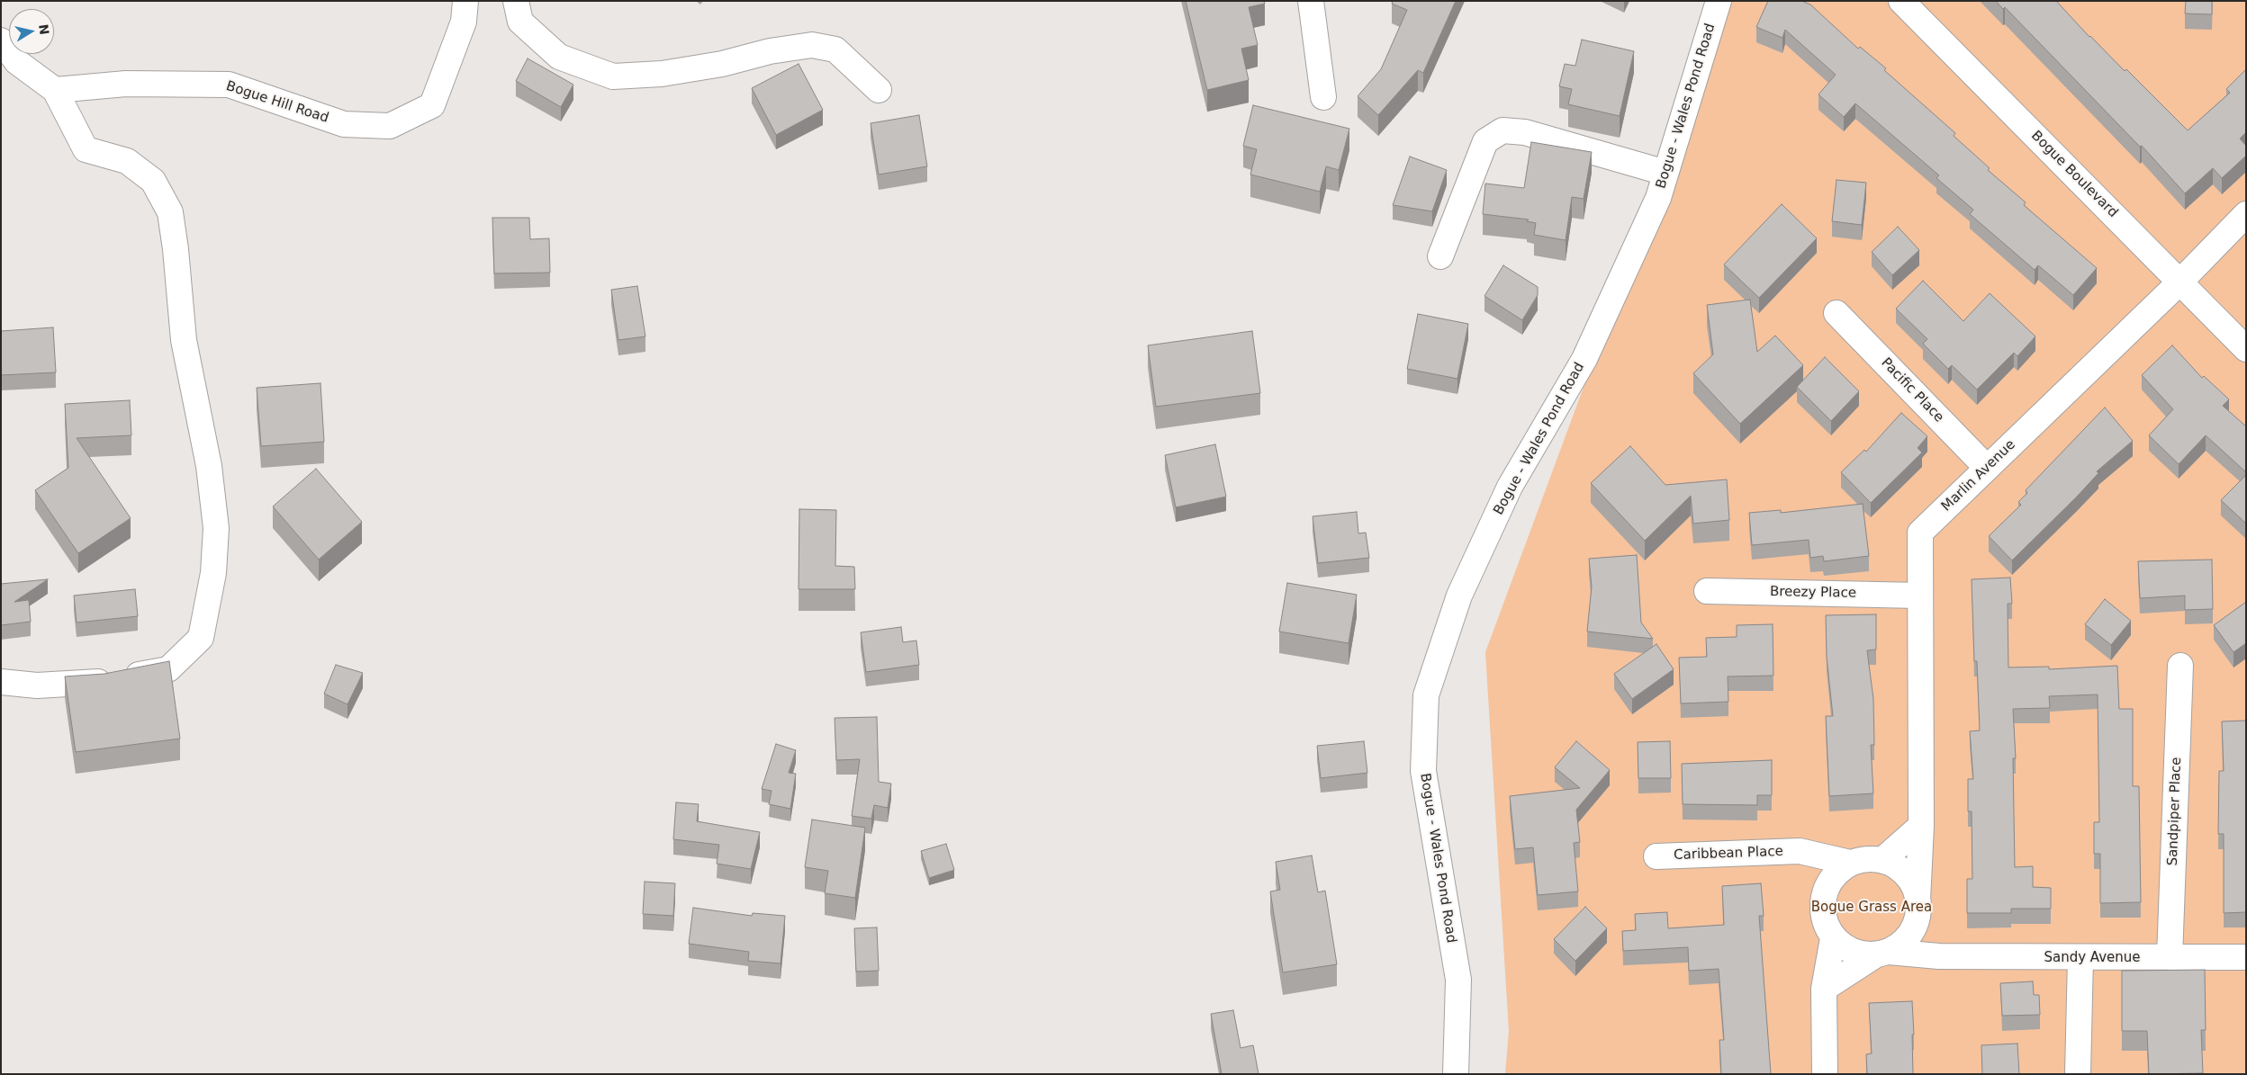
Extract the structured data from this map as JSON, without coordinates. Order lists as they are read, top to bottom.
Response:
{
  "streets": {
    "street": [
      "Bogue Hill Road",
      "Bogue - Wales Pond Road",
      "Bogue Boulevard",
      "Pacific Place",
      "Marlin Avenue",
      "Breezy Place",
      "Sandpiper Place",
      "Caribbean Place",
      "Sandy Avenue"
    ]
  },
  "crossings": [
    ["Bogue Boulevard", "Marlin Avenue"],
    ["Pacific Place", "Marlin Avenue"],
    ["Marlin Avenue", "Breezy Place"],
    ["Marlin Avenue", "Caribbean Place"],
    ["Marlin Avenue", "Sandy Avenue"],
    ["Sandpiper Place", "Sandy Avenue"],
    ["Caribbean Place", "Sandy Avenue"]
  ],
  "parks": ["Bogue Grass Area"],
  "north": "right"
}
